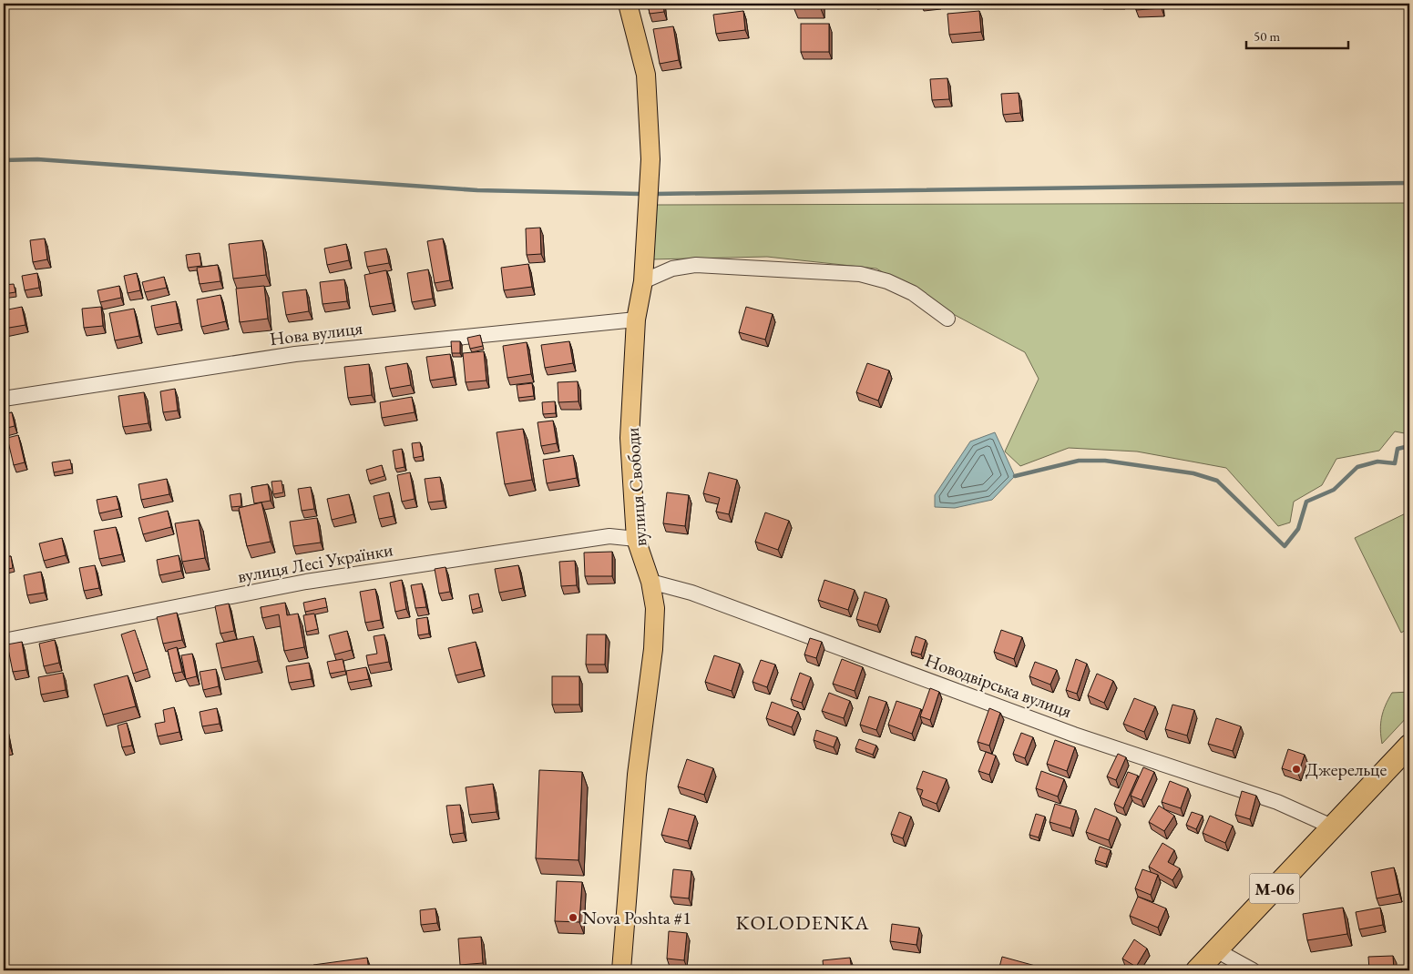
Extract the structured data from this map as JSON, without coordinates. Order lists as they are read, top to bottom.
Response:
{
  "streets": {
    "highway": ["М-06"],
    "main road": ["вулиця Свободи"],
    "street": ["Нова вулиця", "вулиця Лесі Українки", "Новодвірська вулиця"]
  },
  "crossings": [
    ["Нова вулиця", "вулиця Свободи"],
    ["вулиця Свободи", "вулиця Лесі Українки"],
    ["вулиця Свободи", "Новодвірська вулиця"],
    ["Новодвірська вулиця", "М-06"]
  ],
  "districts": ["KOLODENKA"],
  "places": ["Джерельце", "Nova Poshta #1"],
  "scale_bar": "50 m"
}
